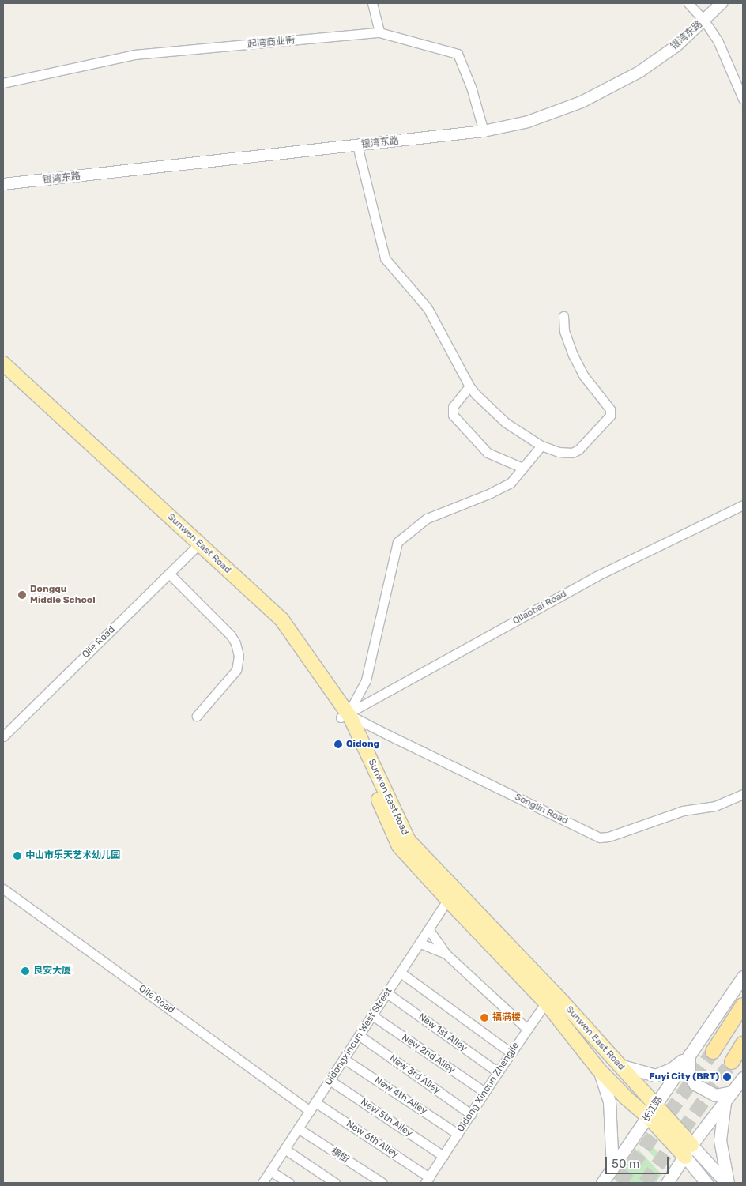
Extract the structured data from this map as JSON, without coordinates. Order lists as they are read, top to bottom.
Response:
{
  "streets": {
    "main road": ["Sunwen East Road", "长江路"],
    "street": [
      "银湾东路",
      "起湾商业街",
      "Qilaobai Road",
      "Qile Road",
      "Songlin Road",
      "New 1st Alley",
      "Qidongxincun West Street",
      "New 2nd Alley",
      "New 3rd Alley",
      "Qidong Xincun Zhengjie",
      "New 4th Alley",
      "New 5th Alley",
      "New 6th Alley",
      "横街"
    ]
  },
  "crossings": [
    ["银湾东路", "起湾商业街"],
    ["Sunwen East Road", "Qilaobai Road"],
    ["Sunwen East Road", "Qile Road"],
    ["Sunwen East Road", "Songlin Road"],
    ["Sunwen East Road", "Qidongxincun West Street"],
    ["Sunwen East Road", "Qidong Xincun Zhengjie"],
    ["Sunwen East Road", "长江路"],
    ["Qilaobai Road", "Songlin Road"],
    ["Qile Road", "Qidongxincun West Street"],
    ["New 1st Alley", "Qidongxincun West Street"],
    ["New 1st Alley", "Qidong Xincun Zhengjie"],
    ["Qidongxincun West Street", "New 2nd Alley"],
    ["Qidongxincun West Street", "New 3rd Alley"],
    ["Qidongxincun West Street", "New 4th Alley"],
    ["Qidongxincun West Street", "New 5th Alley"],
    ["Qidongxincun West Street", "New 6th Alley"],
    ["Qidongxincun West Street", "横街"],
    ["New 2nd Alley", "Qidong Xincun Zhengjie"],
    ["New 3rd Alley", "Qidong Xincun Zhengjie"],
    ["Qidong Xincun Zhengjie", "New 4th Alley"],
    ["Qidong Xincun Zhengjie", "New 5th Alley"],
    ["Qidong Xincun Zhengjie", "New 6th Alley"]
  ],
  "places": [
    "Dongqu Middle School",
    "Qidong",
    "中山市乐天艺术幼儿园",
    "良安大厦",
    "福满楼",
    "Fuyi City (BRT)"
  ],
  "scale_bar": "50 m"
}
